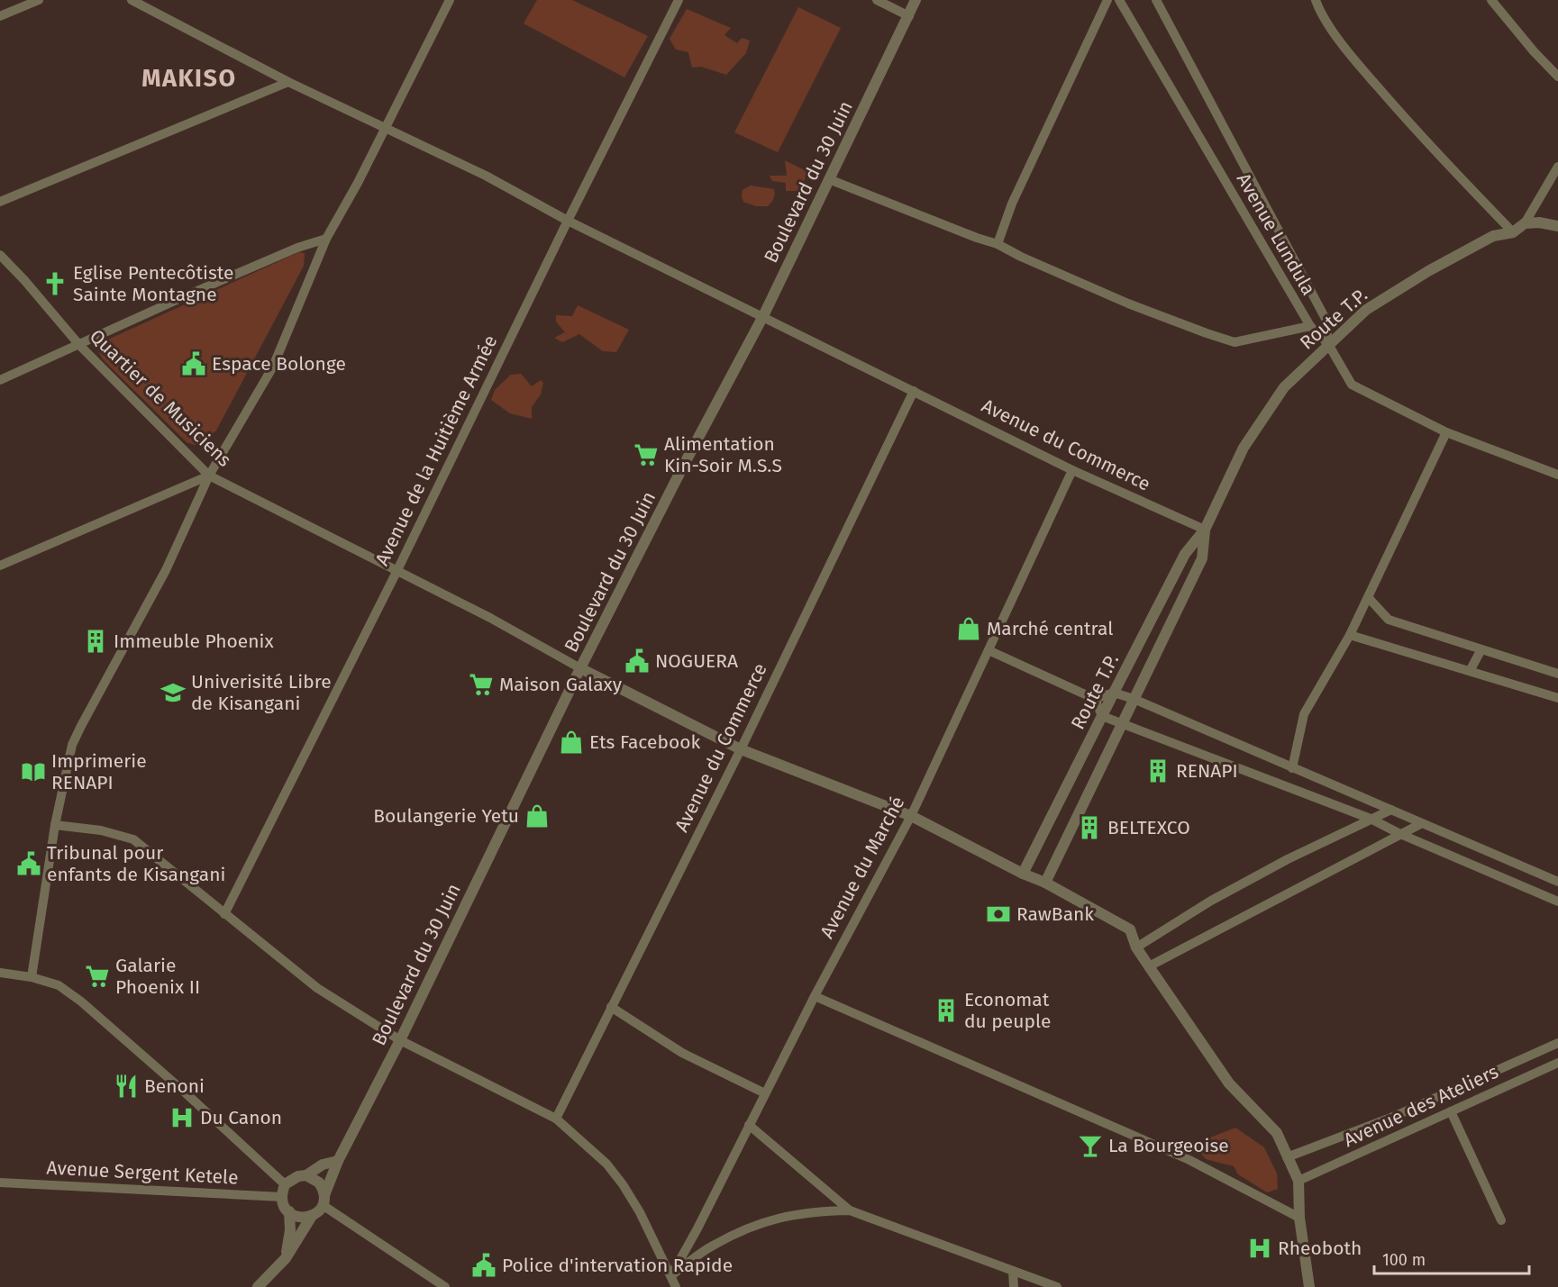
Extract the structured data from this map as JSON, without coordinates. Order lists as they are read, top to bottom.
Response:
{
  "streets": {
    "street": [
      "Boulevard du 30 Juin",
      "Avenue Lundula",
      "Route T.P.",
      "Quartier de Musiciens",
      "Avenue du Commerce",
      "Avenue de la Huitième Armée",
      "Avenue du Marché",
      "Avenue des Ateliers",
      "Avenue Sergent Ketele"
    ]
  },
  "crossings": [
    ["Boulevard du 30 Juin", "Quartier de Musiciens"],
    ["Boulevard du 30 Juin", "Avenue du Commerce"],
    ["Boulevard du 30 Juin", "Avenue Sergent Ketele"],
    ["Avenue Lundula", "Route T.P."],
    ["Route T.P.", "Avenue du Commerce"],
    ["Quartier de Musiciens", "Avenue de la Huitième Armée"],
    ["Avenue du Commerce", "Avenue de la Huitième Armée"],
    ["Avenue du Commerce", "Avenue du Marché"]
  ],
  "districts": ["MAKISO"],
  "places": {
    "church": ["Eglise Pentecôtiste Sainte Montagne"],
    "public building": [
      "Espace Bolonge",
      "NOGUERA",
      "Tribunal pour enfants de Kisangani",
      "Police d'intervation Rapide"
    ],
    "supermarket": ["Alimentation Kin-Soir M.S.S", "Maison Galaxy", "Galarie Phoenix II"],
    "shop": ["Marché central", "Ets Facebook", "Boulangerie Yetu"],
    "building": [
      "Immeuble Phoenix",
      "RENAPI",
      "BELTEXCO",
      "Economat du peuple"
    ],
    "school or university": ["Univerisité Libre de Kisangani"],
    "library": ["Imprimerie RENAPI"],
    "bank": ["RawBank"],
    "restaurant": ["Benoni"],
    "hospital": ["Du Canon", "Rheoboth"],
    "bar": ["La Bourgeoise"]
  },
  "scale_bar": "100 m"
}
